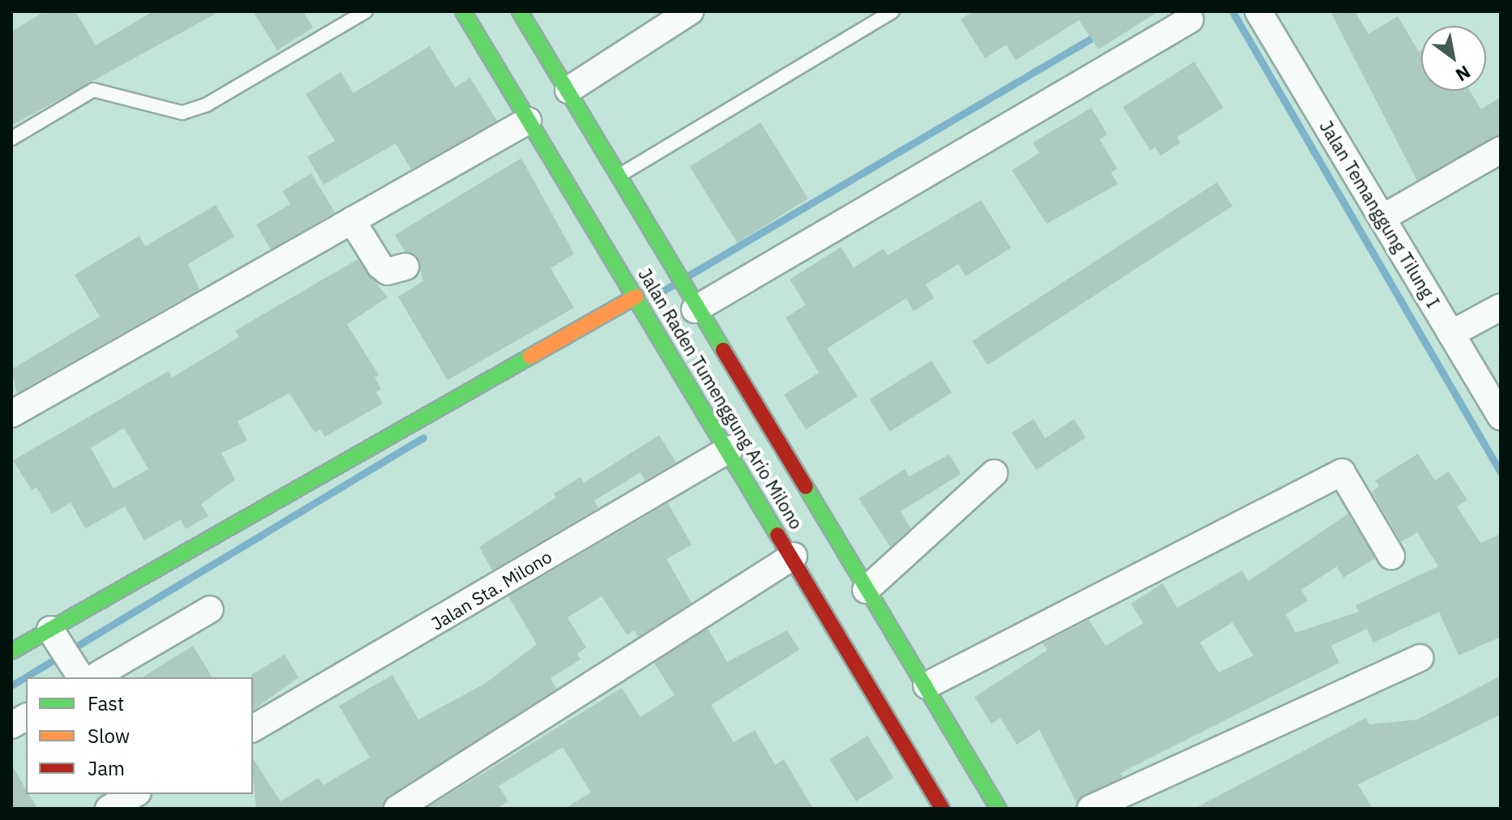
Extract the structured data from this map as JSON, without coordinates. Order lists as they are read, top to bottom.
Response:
{
  "streets": {
    "main road": ["Jalan Raden Tumenggung Ario Milono"],
    "street": ["Jalan Temanggung Tilung I", "Jalan Sta. Milono"]
  },
  "crossings": [
    ["Jalan Raden Tumenggung Ario Milono", "Jalan Sta. Milono"]
  ],
  "legend": ["Fast", "Slow", "Jam"],
  "north": "bottom right"
}
